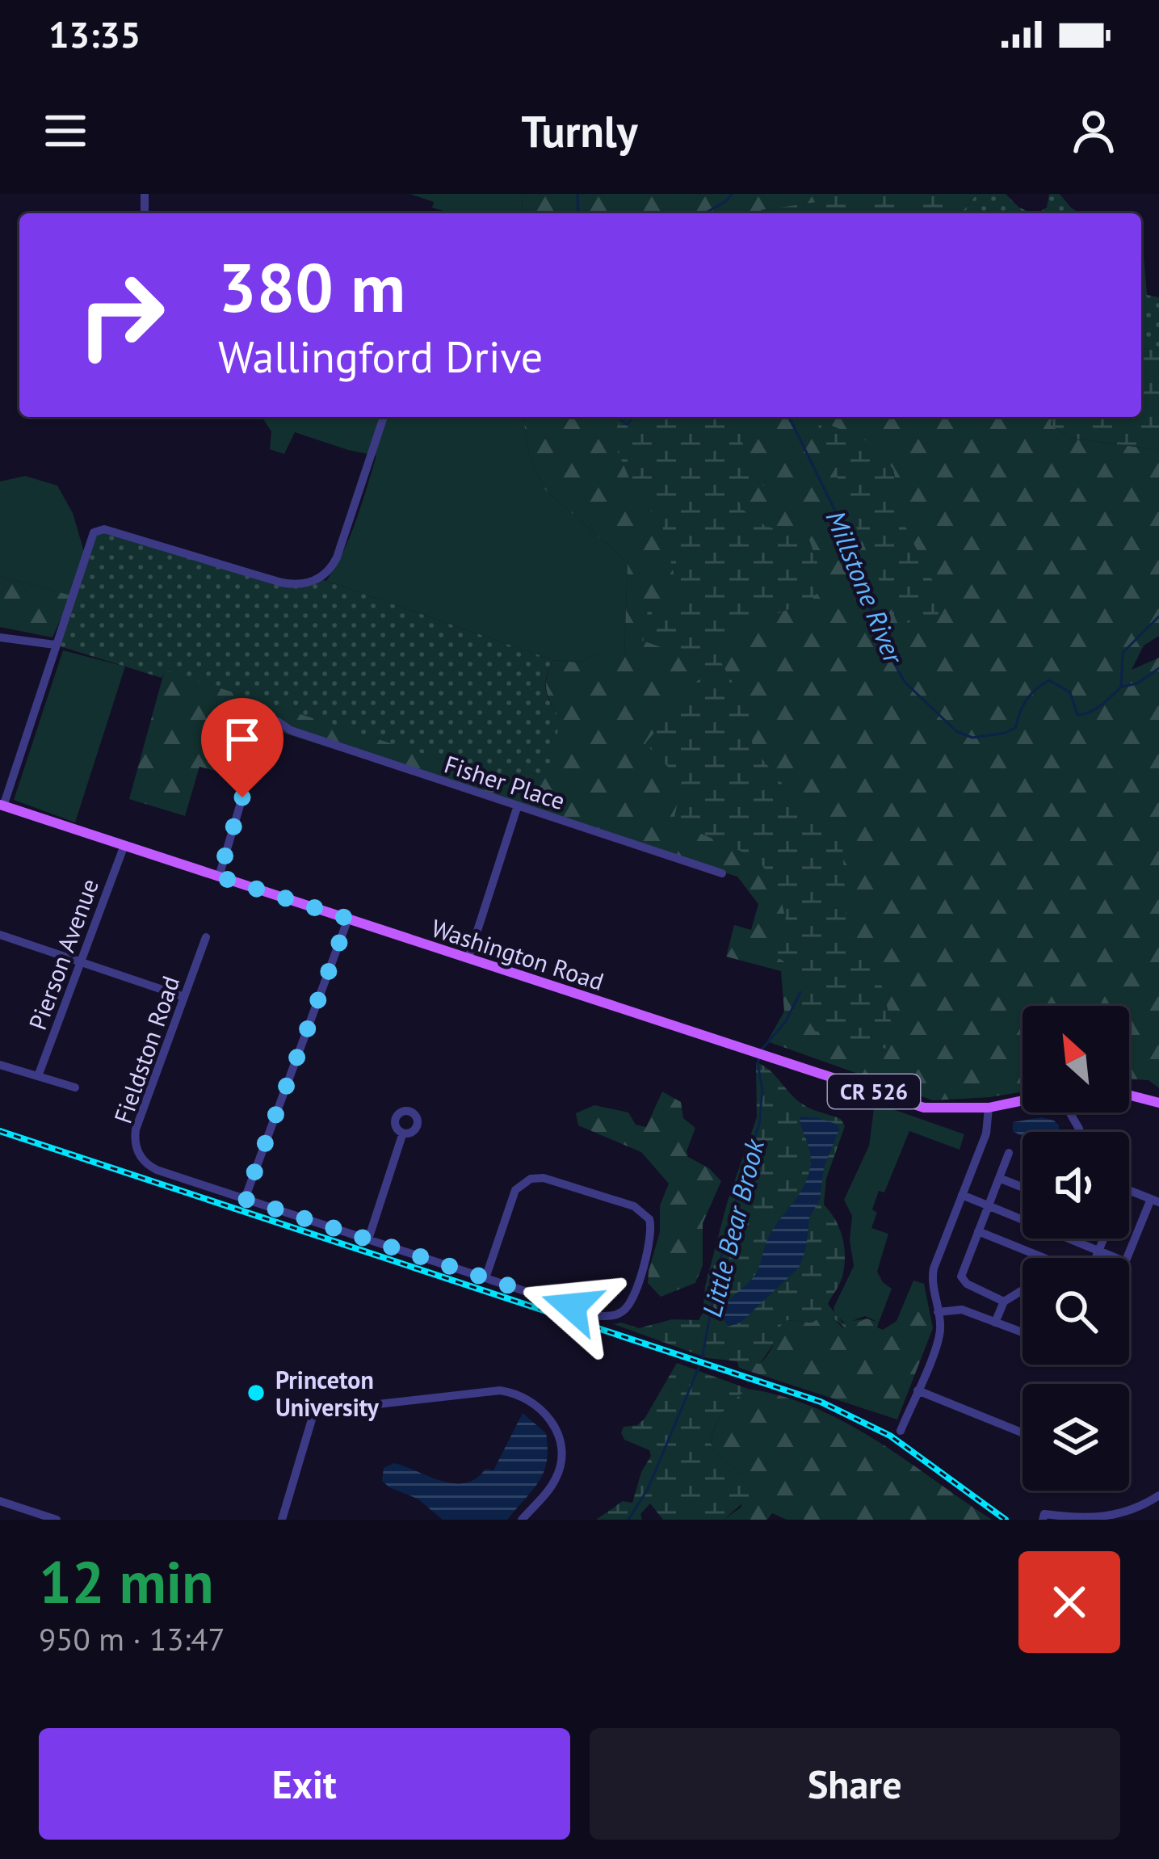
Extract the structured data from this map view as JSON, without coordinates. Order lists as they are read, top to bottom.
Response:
{
  "streets": {
    "main road": ["Washington Road", "CR 526"],
    "street": ["Fisher Place", "Pierson Avenue", "Fieldston Road"]
  },
  "crossings": [
    ["Pierson Avenue", "Washington Road"]
  ],
  "water": ["Millstone River", "Little Bear Brook"],
  "places": ["Princeton University"],
  "north": "top left",
  "page": {
    "status": "13:35",
    "header": "Turnly",
    "turn": ["380 m", "Wallingford Drive"],
    "heading": ["12 min", "950 m · 13:47"],
    "buttons": ["Exit", "Share"]
  }
}
